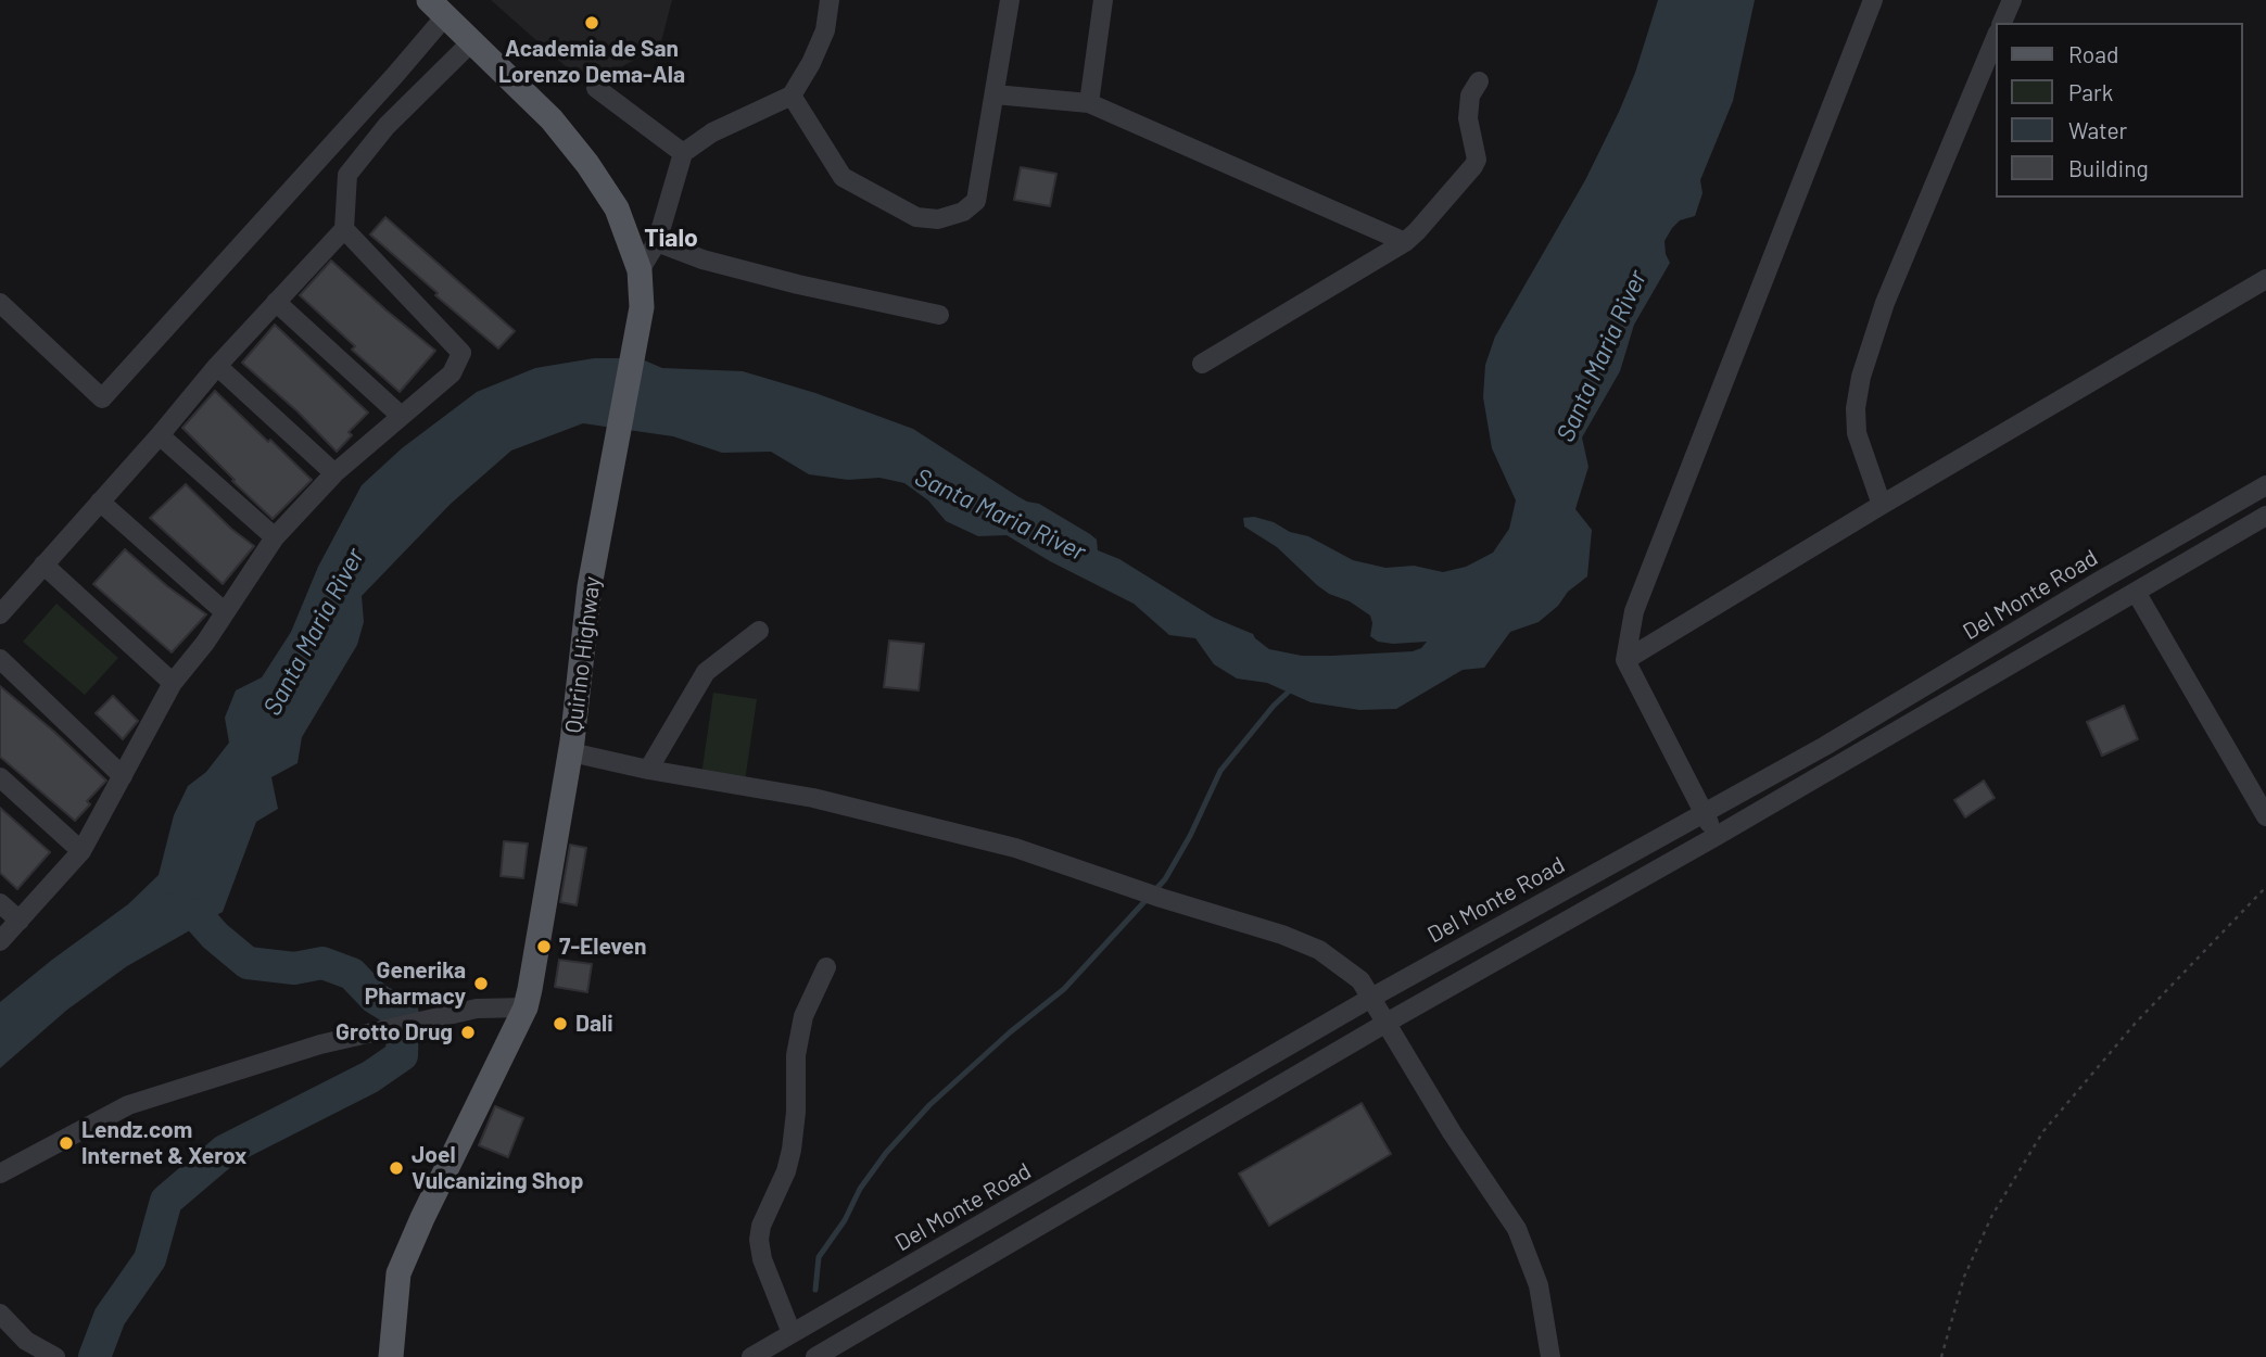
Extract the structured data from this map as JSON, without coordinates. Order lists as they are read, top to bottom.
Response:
{
  "streets": {
    "main road": ["Quirino Highway"],
    "street": ["Del Monte Road"]
  },
  "districts": ["Tialo"],
  "water": ["Santa Maria River"],
  "places": [
    "Academia de San Lorenzo Dema-Ala",
    "7-Eleven",
    "Generika Pharmacy",
    "Dali",
    "Grotto Drug",
    "Lendz.com Internet & Xerox",
    "Joel Vulcanizing Shop"
  ],
  "legend": [
    "Road",
    "Park",
    "Water",
    "Building"
  ]
}
